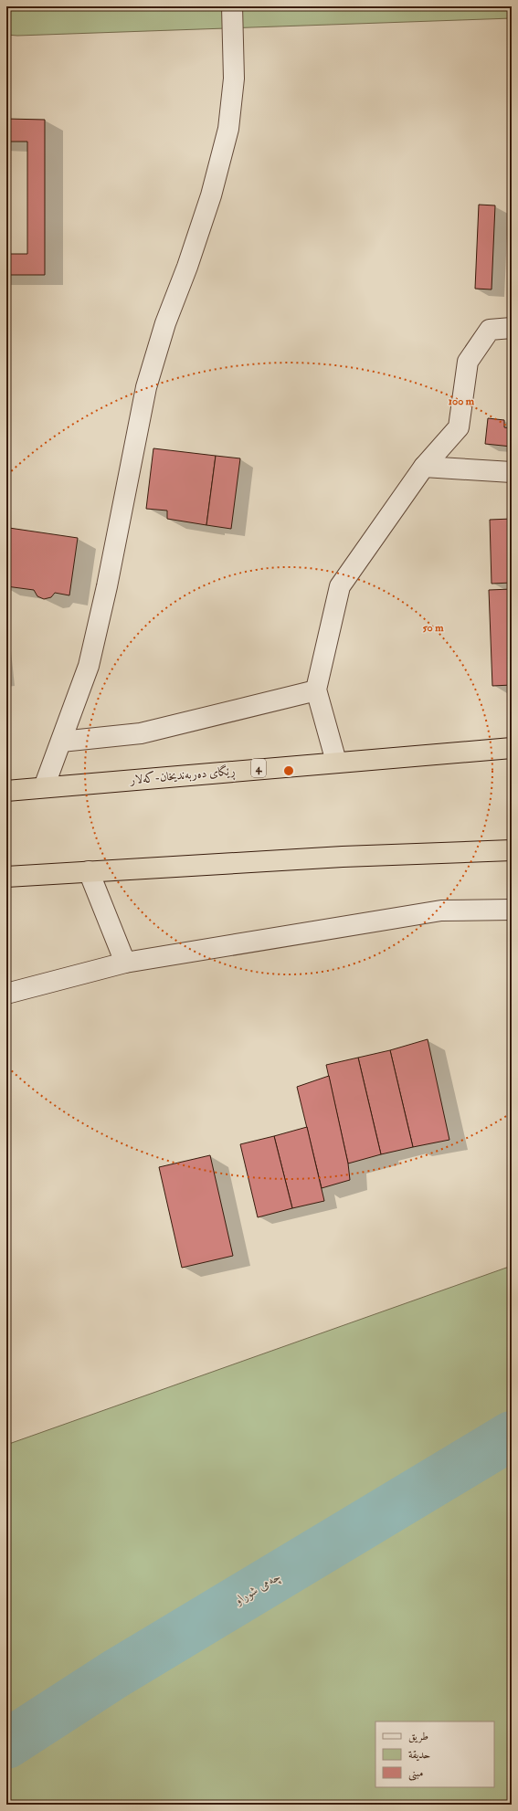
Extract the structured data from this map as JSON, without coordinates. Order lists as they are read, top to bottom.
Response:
{
  "streets": {
    "highway": ["4", "ڕێگای دەربەندیخان-کەلار"]
  },
  "water": ["چەمی شوراو"],
  "legend": ["طريق", "حديقة", "مبنى"],
  "rings": ["100 m", "50 m"]
}
